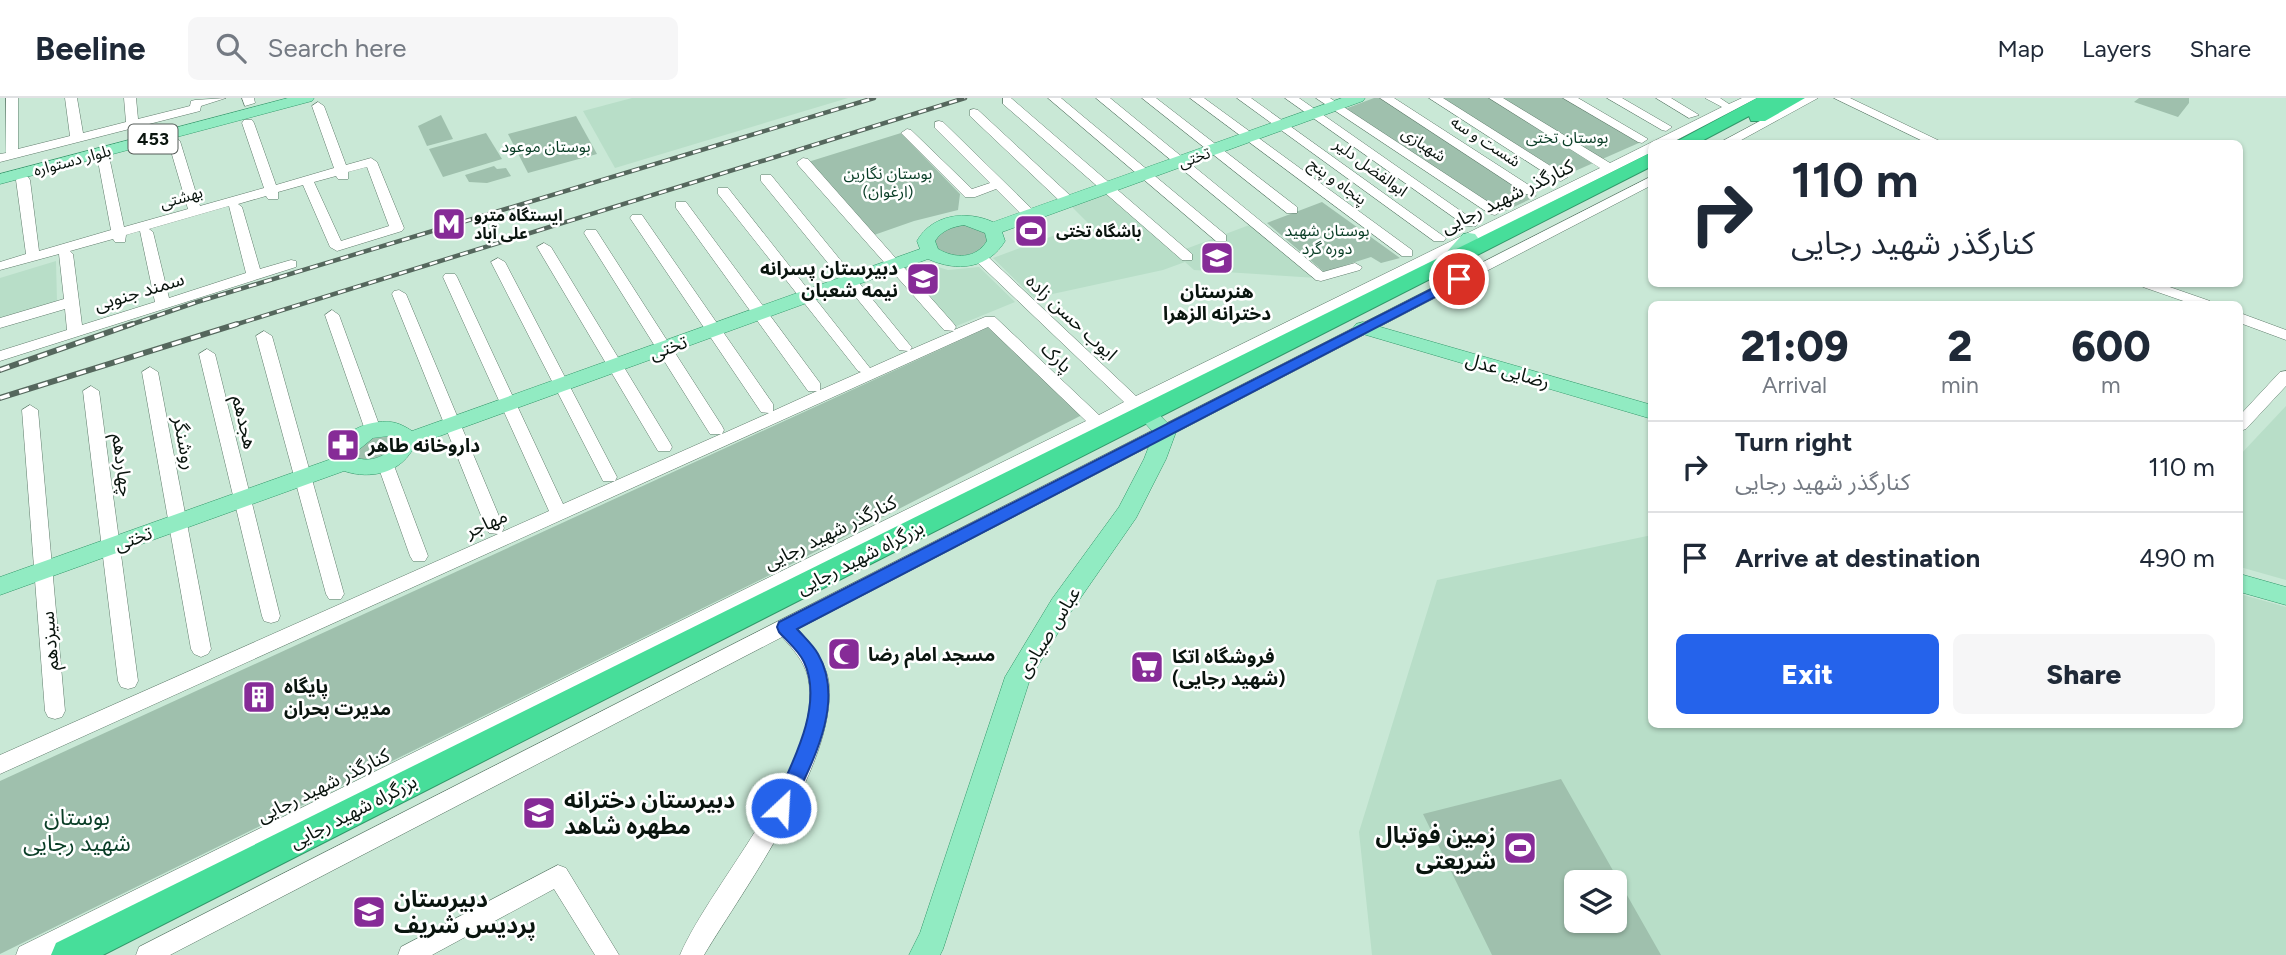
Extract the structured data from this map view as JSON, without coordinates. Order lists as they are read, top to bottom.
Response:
{
  "streets": {
    "highway": ["بزرگراه شهید رجایی"],
    "main road": [
      "453",
      "تختی",
      "بلوار دستواره",
      "رضایی عدل",
      "عباس صیادی"
    ],
    "street": [
      "شست و سه",
      "شهبازی",
      "ابوالفضل دلیر",
      "پنجاه و پنج",
      "کنارگذر شهید رجایی",
      "بهشتی",
      "سمند جنوبی",
      "ایوب حسن زاده",
      "پارک",
      "هجدهم",
      "روشنگر",
      "چهاردهم",
      "مهاجر",
      "سیزدهم"
    ]
  },
  "crossings": [
    ["شهبازی", "تختی"],
    ["تختی", "ابوالفضل دلیر"],
    ["تختی", "پنجاه و پنج"],
    ["تختی", "ایوب حسن زاده"],
    ["تختی", "هجدهم"],
    ["تختی", "روشنگر"],
    ["تختی", "چهاردهم"],
    ["تختی", "سیزدهم"],
    ["ابوالفضل دلیر", "بزرگراه شهید رجایی"],
    ["کنارگذر شهید رجایی", "ایوب حسن زاده"],
    ["کنارگذر شهید رجایی", "پارک"],
    ["کنارگذر شهید رجایی", "رضایی عدل"],
    ["کنارگذر شهید رجایی", "بزرگراه شهید رجایی"],
    ["کنارگذر شهید رجایی", "عباس صیادی"],
    ["ایوب حسن زاده", "بزرگراه شهید رجایی"],
    ["ایوب حسن زاده", "عباس صیادی"],
    ["پارک", "مهاجر"],
    ["بزرگراه شهید رجایی", "عباس صیادی"]
  ],
  "parks": [
    "بوستان تختی",
    "بوستان موعود",
    "بوستان نگارین (ارغوان)",
    "بوستان شهید دوره گرد",
    "بوستان شهید رجایی"
  ],
  "places": {
    "metro station": ["ایستگاه مترو علی آباد"],
    "sports": ["باشگاه تختی", "زمین فوتبال شریعتی"],
    "school or university": [
      "هنرستان دخترانه الزهرا",
      "دبیرستان پسرانه نیمه شعبان",
      "دبیرستان دخترانه مطهره شاهد",
      "دبیرستان پردیس شریف"
    ],
    "pharmacy": ["داروخانه طاهر"],
    "mosque": ["مسجد امام رضا"],
    "supermarket": ["فروشگاه اتکا (شهید رجایی)"],
    "building": ["پایگاه مدیرت بحران"]
  },
  "page": {
    "header": "Beeline",
    "search": "Search here",
    "nav": ["Map", "Layers", "Share"],
    "turn": ["110 m", "کنارگذر شهید رجایی"],
    "eta": [
      "21:09",
      "Arrival",
      "2",
      "min",
      "600",
      "m"
    ],
    "list": [
      {
        "name": "Turn right",
        "note": "کنارگذر شهید رجایی",
        "value": "110 m"
      },
      {
        "name": "Arrive at destination",
        "value": "490 m"
      }
    ],
    "buttons": ["Exit", "Share"]
  }
}
